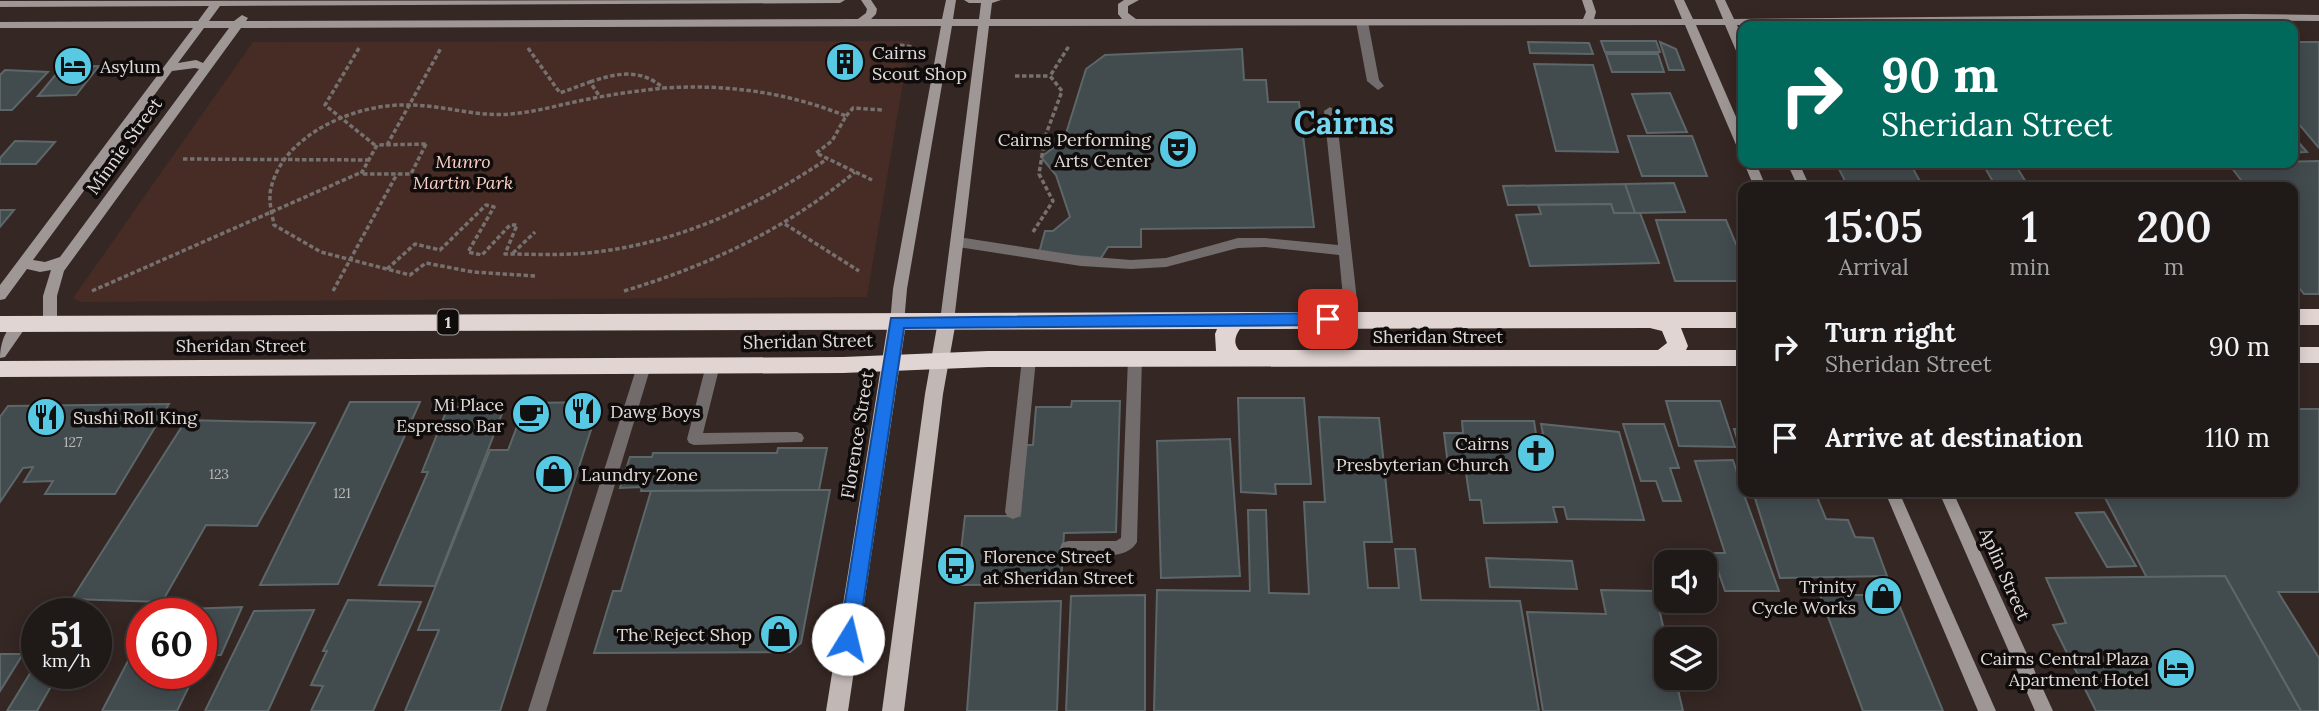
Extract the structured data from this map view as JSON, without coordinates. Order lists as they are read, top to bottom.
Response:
{
  "streets": {
    "highway": ["1", "Sheridan Street"],
    "main road": ["Florence Street"],
    "street": ["Minnie Street", "Aplin Street"]
  },
  "crossings": [
    ["Minnie Street", "Sheridan Street"],
    ["Sheridan Street", "Florence Street"]
  ],
  "districts": ["Cairns"],
  "parks": ["Munro Martin Park"],
  "places": {
    "building": ["Cairns Scout Shop"],
    "hotel": ["Asylum", "Cairns Central Plaza Apartment Hotel"],
    "theatre": ["Cairns Performing Arts Center"],
    "restaurant": ["Dawg Boys", "Sushi Roll King"],
    "cafe": ["Mi Place Espresso Bar"],
    "church": ["Cairns Presbyterian Church"],
    "shop": ["Laundry Zone", "Trinity Cycle Works", "The Reject Shop"],
    "bus stop": ["Florence Street at Sheridan Street"]
  },
  "house_numbers": ["127", "123", "121"],
  "page": {
    "turn": ["90 m", "Sheridan Street"],
    "eta": [
      "15:05",
      "Arrival",
      "1",
      "min",
      "200",
      "m"
    ],
    "list": [
      {
        "name": "Turn right",
        "note": "Sheridan Street",
        "value": "90 m"
      },
      {
        "name": "Arrive at destination",
        "value": "110 m"
      }
    ],
    "speed": "51 km/h",
    "limit": "60"
  }
}
